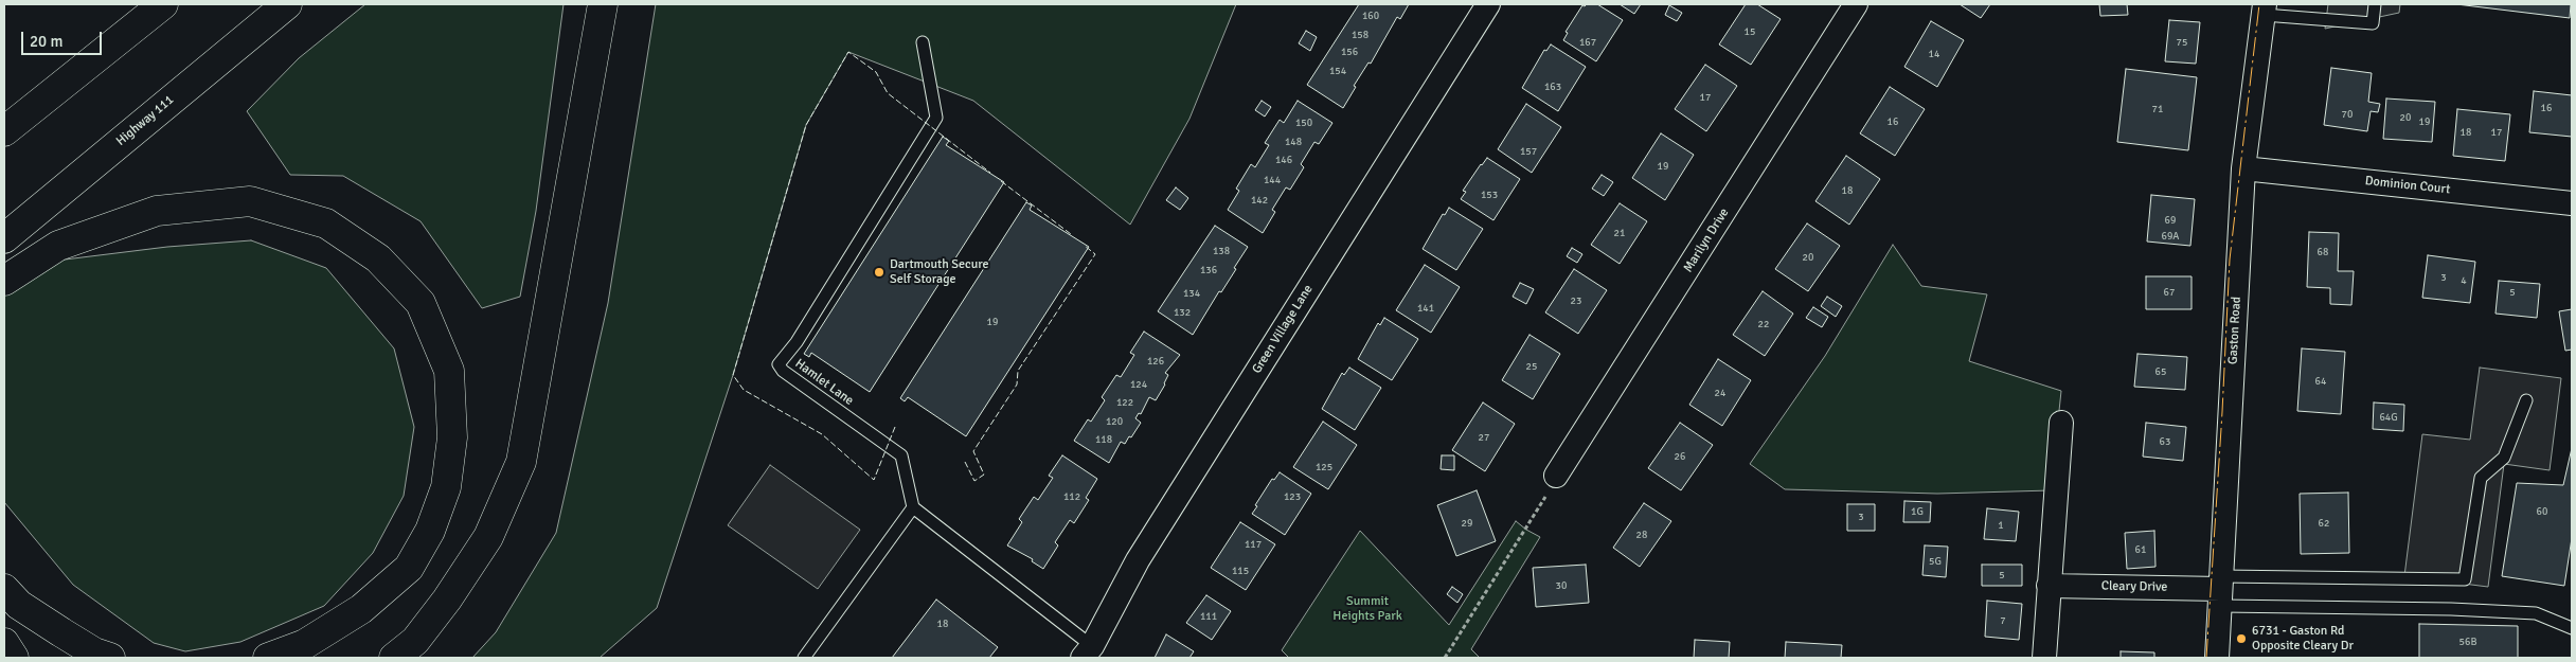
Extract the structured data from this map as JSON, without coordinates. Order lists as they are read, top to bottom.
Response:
{
  "streets": {
    "main road": ["Highway 111"],
    "street": [
      "Dominion Court",
      "Marilyn Drive",
      "Green Village Lane",
      "Gaston Road",
      "Cleary Drive"
    ],
    "lane": ["Hamlet Lane"]
  },
  "crossings": [
    ["Dominion Court", "Gaston Road"],
    ["Gaston Road", "Cleary Drive"]
  ],
  "parks": ["Summit Heights Park"],
  "places": ["Dartmouth Secure Self Storage", "6731 - Gaston Rd Opposite Cleary Dr"],
  "house_numbers": [
    "160",
    "15",
    "158",
    "167",
    "75",
    "156",
    "14",
    "154",
    "163",
    "17",
    "16",
    "71",
    "70",
    "20",
    "16",
    "19",
    "150",
    "18",
    "17",
    "148",
    "157",
    "146",
    "19",
    "144",
    "18",
    "153",
    "142",
    "69",
    "21",
    "69A",
    "138",
    "68",
    "20",
    "136",
    "3",
    "4",
    "67",
    "5",
    "134",
    "23",
    "141",
    "132",
    "19",
    "22",
    "126",
    "25",
    "65",
    "64",
    "124",
    "24",
    "122",
    "64G",
    "120",
    "27",
    "118",
    "63",
    "26",
    "125",
    "112",
    "123",
    "1G",
    "60",
    "3",
    "29",
    "62",
    "1",
    "28",
    "117",
    "61",
    "5G",
    "115",
    "5",
    "30",
    "111",
    "7",
    "18",
    "56B"
  ],
  "scale_bar": "20 m"
}
